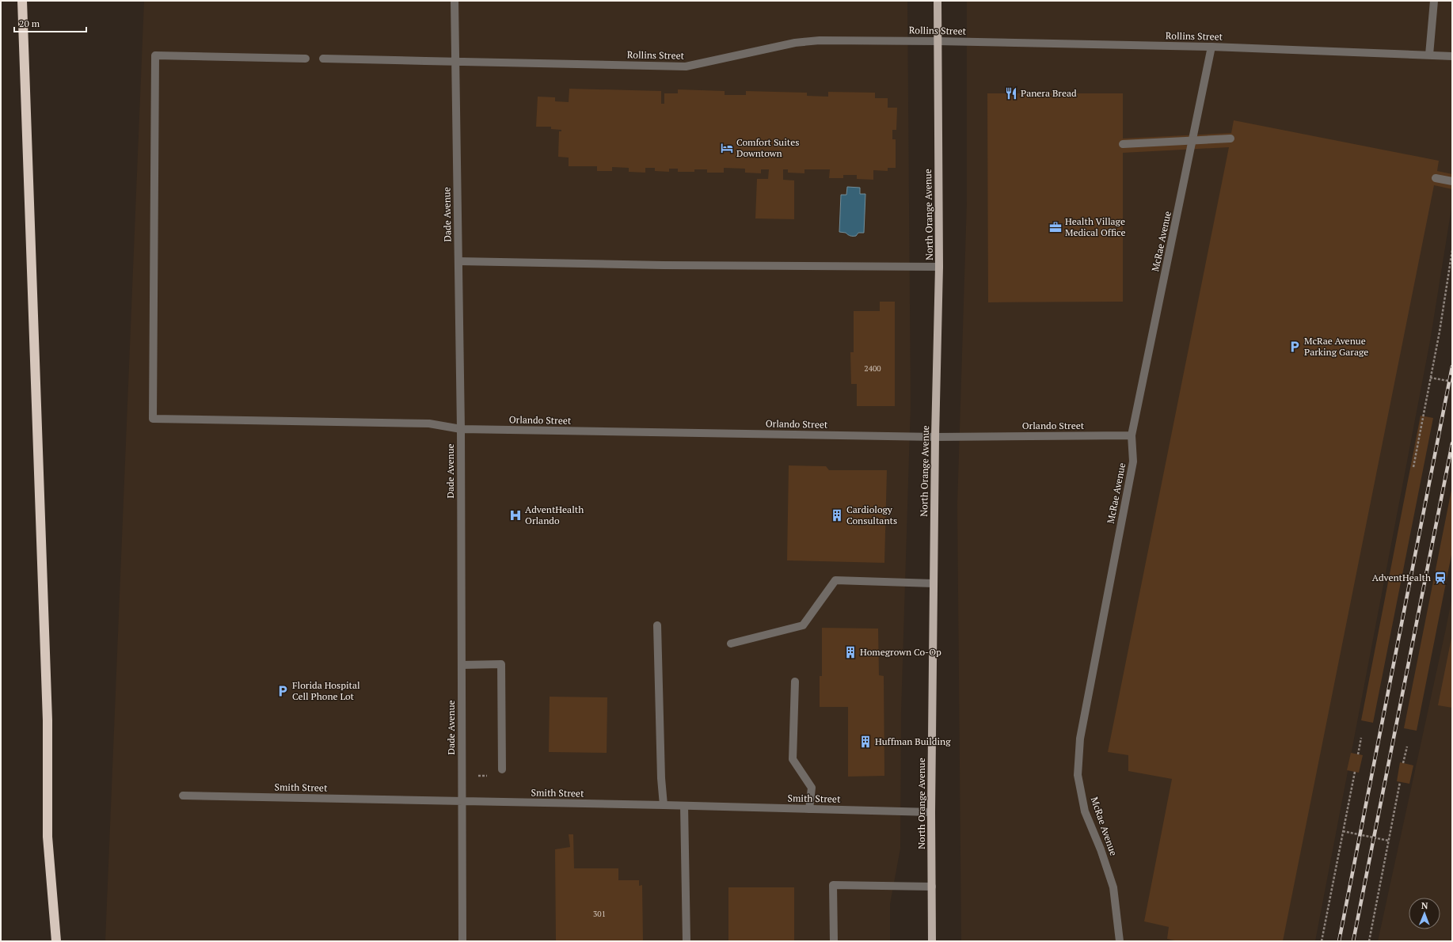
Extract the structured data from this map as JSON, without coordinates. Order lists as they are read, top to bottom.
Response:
{
  "streets": {
    "main road": ["North Orange Avenue"],
    "street": [
      "Rollins Street",
      "Dade Avenue",
      "McRae Avenue",
      "Orlando Street",
      "Smith Street"
    ]
  },
  "crossings": [
    ["Rollins Street", "Dade Avenue"],
    ["Rollins Street", "North Orange Avenue"],
    ["Rollins Street", "McRae Avenue"],
    ["Dade Avenue", "Orlando Street"],
    ["Dade Avenue", "Smith Street"],
    ["North Orange Avenue", "Orlando Street"],
    ["North Orange Avenue", "Smith Street"],
    ["McRae Avenue", "Orlando Street"]
  ],
  "places": {
    "restaurant": ["Panera Bread"],
    "hotel": ["Comfort Suites Downtown"],
    "office": ["Health Village Medical Office"],
    "parking": ["McRae Avenue Parking Garage", "Florida Hospital Cell Phone Lot"],
    "hospital": ["AdventHealth Orlando"],
    "building": ["Cardiology Consultants", "Homegrown Co-Op", "Huffman Building"],
    "station": ["AdventHealth"]
  },
  "house_numbers": ["2400", "301"],
  "scale_bar": "20 m",
  "north": "top"
}
